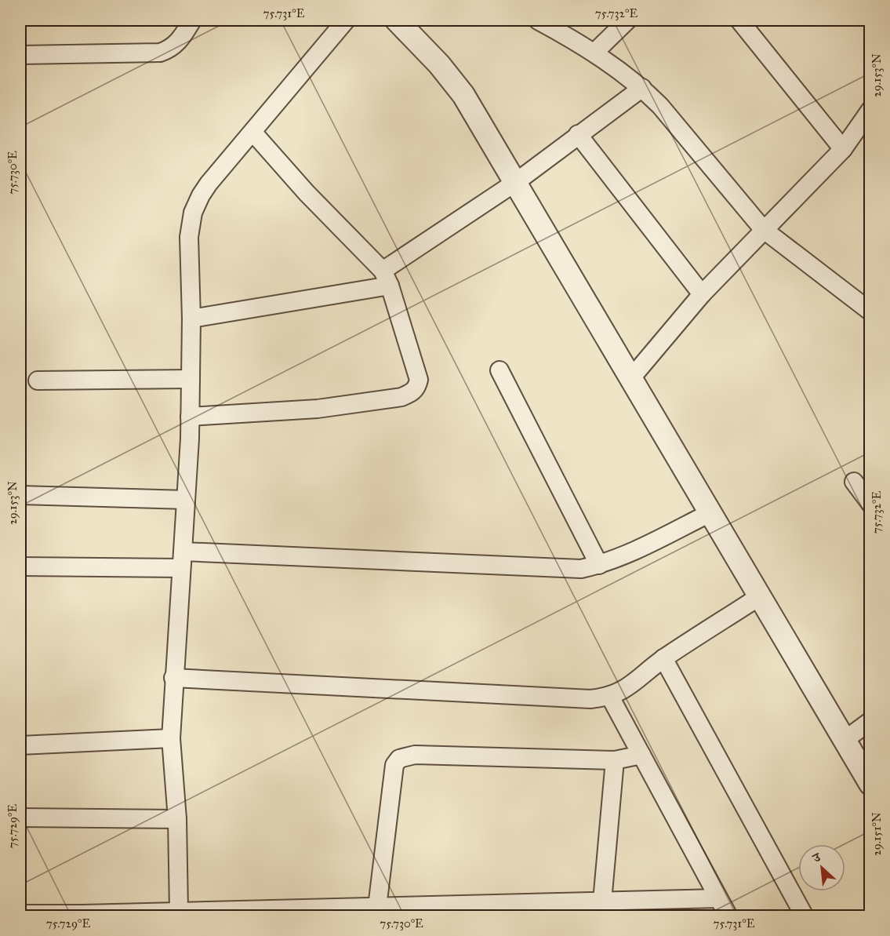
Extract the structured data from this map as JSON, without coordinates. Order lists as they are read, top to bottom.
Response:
{
  "north": "top left",
  "coordinates": [
    "75.731°E",
    "75.732°E",
    "29.153°N",
    "75.730°E",
    "75.729°E",
    "29.151°N"
  ]
}
